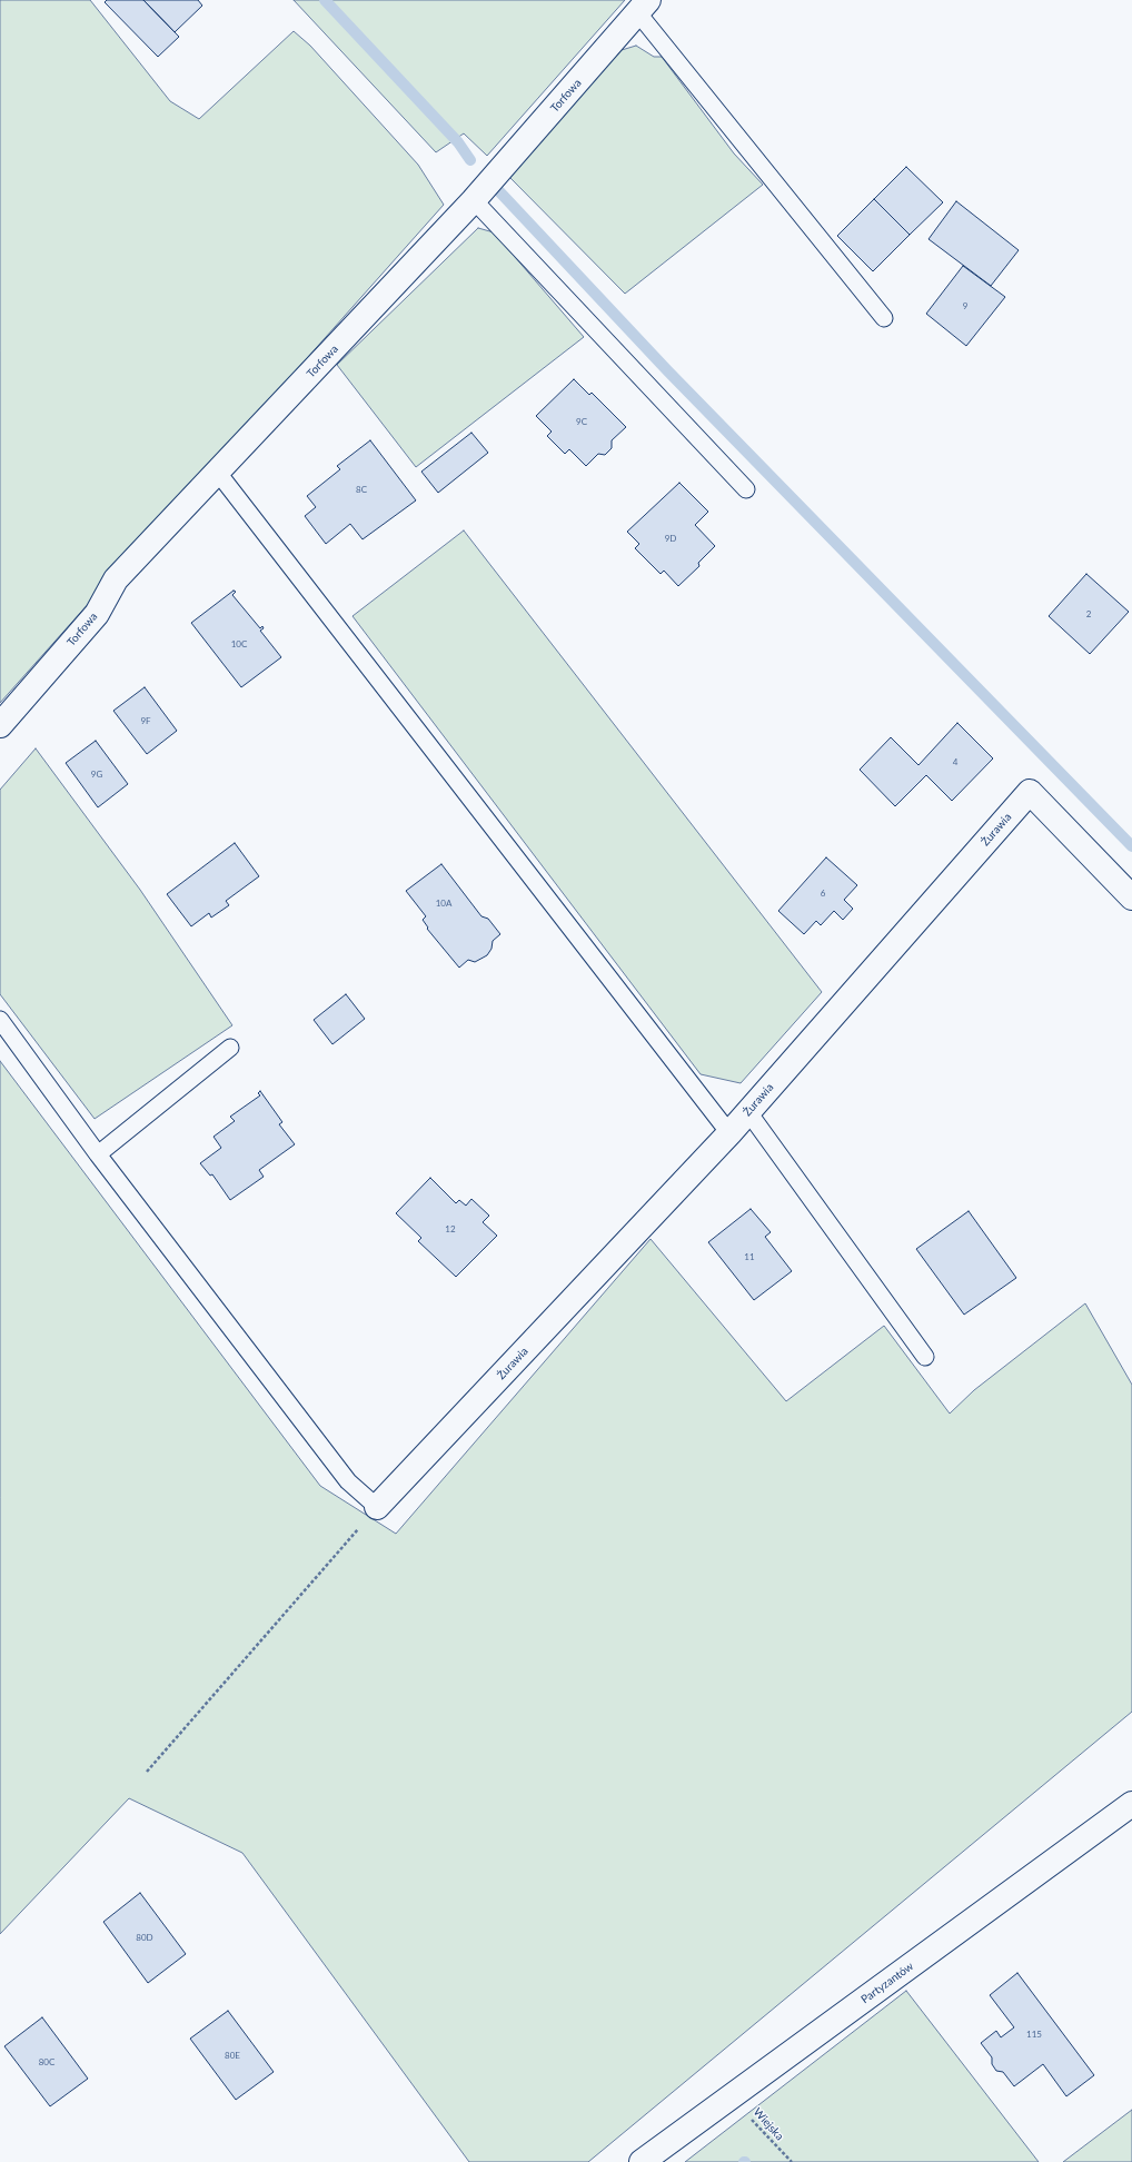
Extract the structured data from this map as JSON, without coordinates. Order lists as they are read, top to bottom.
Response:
{
  "streets": {
    "street": ["Torfowa", "Żurawia", "Partyzantów"],
    "path": ["Wiejska"]
  },
  "crossings": [
    ["Partyzantów", "Wiejska"]
  ],
  "house_numbers": [
    "9",
    "9C",
    "8C",
    "9D",
    "2",
    "10C",
    "9F",
    "4",
    "9G",
    "6",
    "10A",
    "12",
    "11",
    "80D",
    "115",
    "80E",
    "80C"
  ]
}
